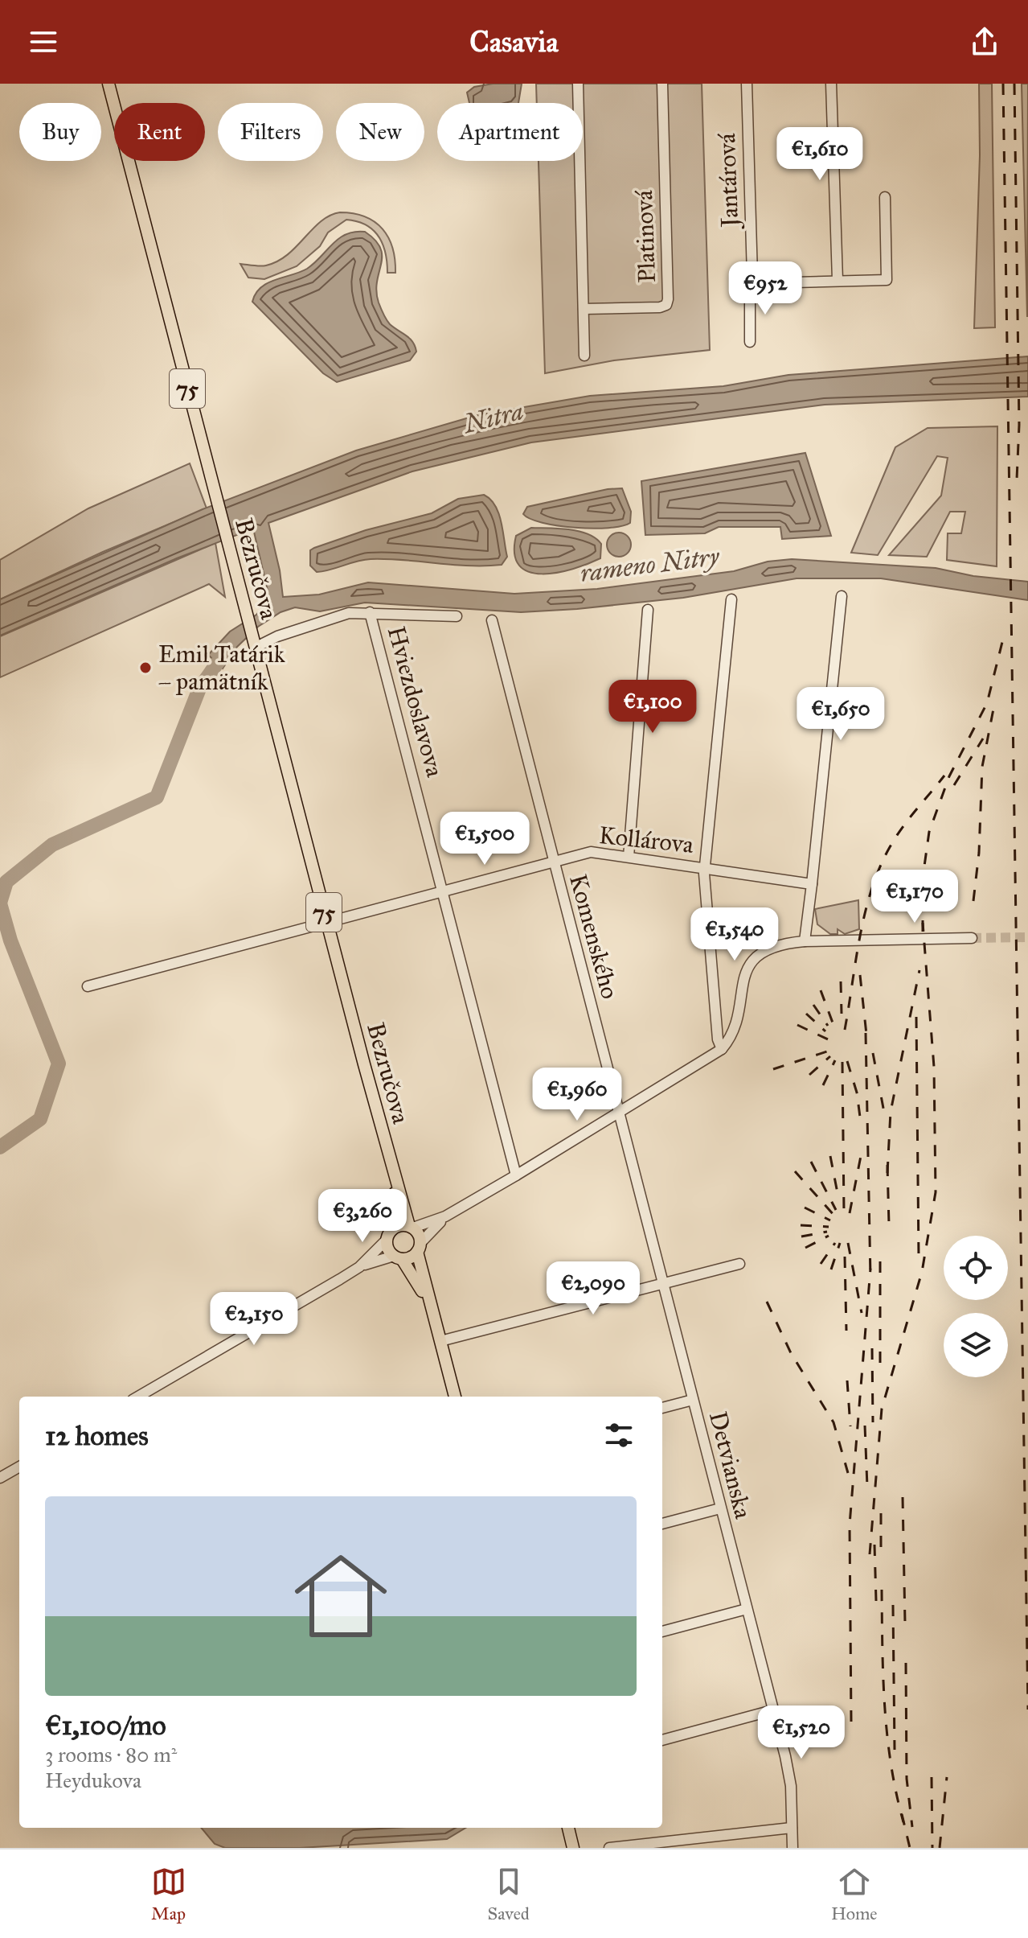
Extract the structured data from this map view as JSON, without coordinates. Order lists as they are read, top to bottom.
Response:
{
  "streets": {
    "main road": ["75", "Bezručova"],
    "street": [
      "Jantárová",
      "Platinová",
      "Hviezdoslavova",
      "Kollárova",
      "Komenského",
      "Detvianska"
    ]
  },
  "crossings": [
    ["75", "Bezručova"],
    ["Bezručova", "Kollárova"],
    ["Hviezdoslavova", "Kollárova"],
    ["Kollárova", "Komenského"],
    ["Komenského", "Detvianska"]
  ],
  "water": ["Nitra", "rameno Nitry"],
  "places": ["Emil Tatárik – pamätník"],
  "page": {
    "header": "Casavia",
    "chip": [
      "Buy",
      "Rent",
      "Filters",
      "New",
      "Apartment"
    ],
    "price": [
      "€1,610",
      "€952",
      "€1,100",
      "€1,650",
      "€1,500",
      "€1,170",
      "€1,540",
      "€1,960",
      "€3,260",
      "€2,090",
      "€2,150",
      "€1,520"
    ],
    "heading": "12 homes",
    "list": [
      {
        "name": "€1,100/mo",
        "note": "3 rooms · 80 m² · Heydukova"
      }
    ],
    "tabs": ["Map", "Saved", "Home"]
  }
}
